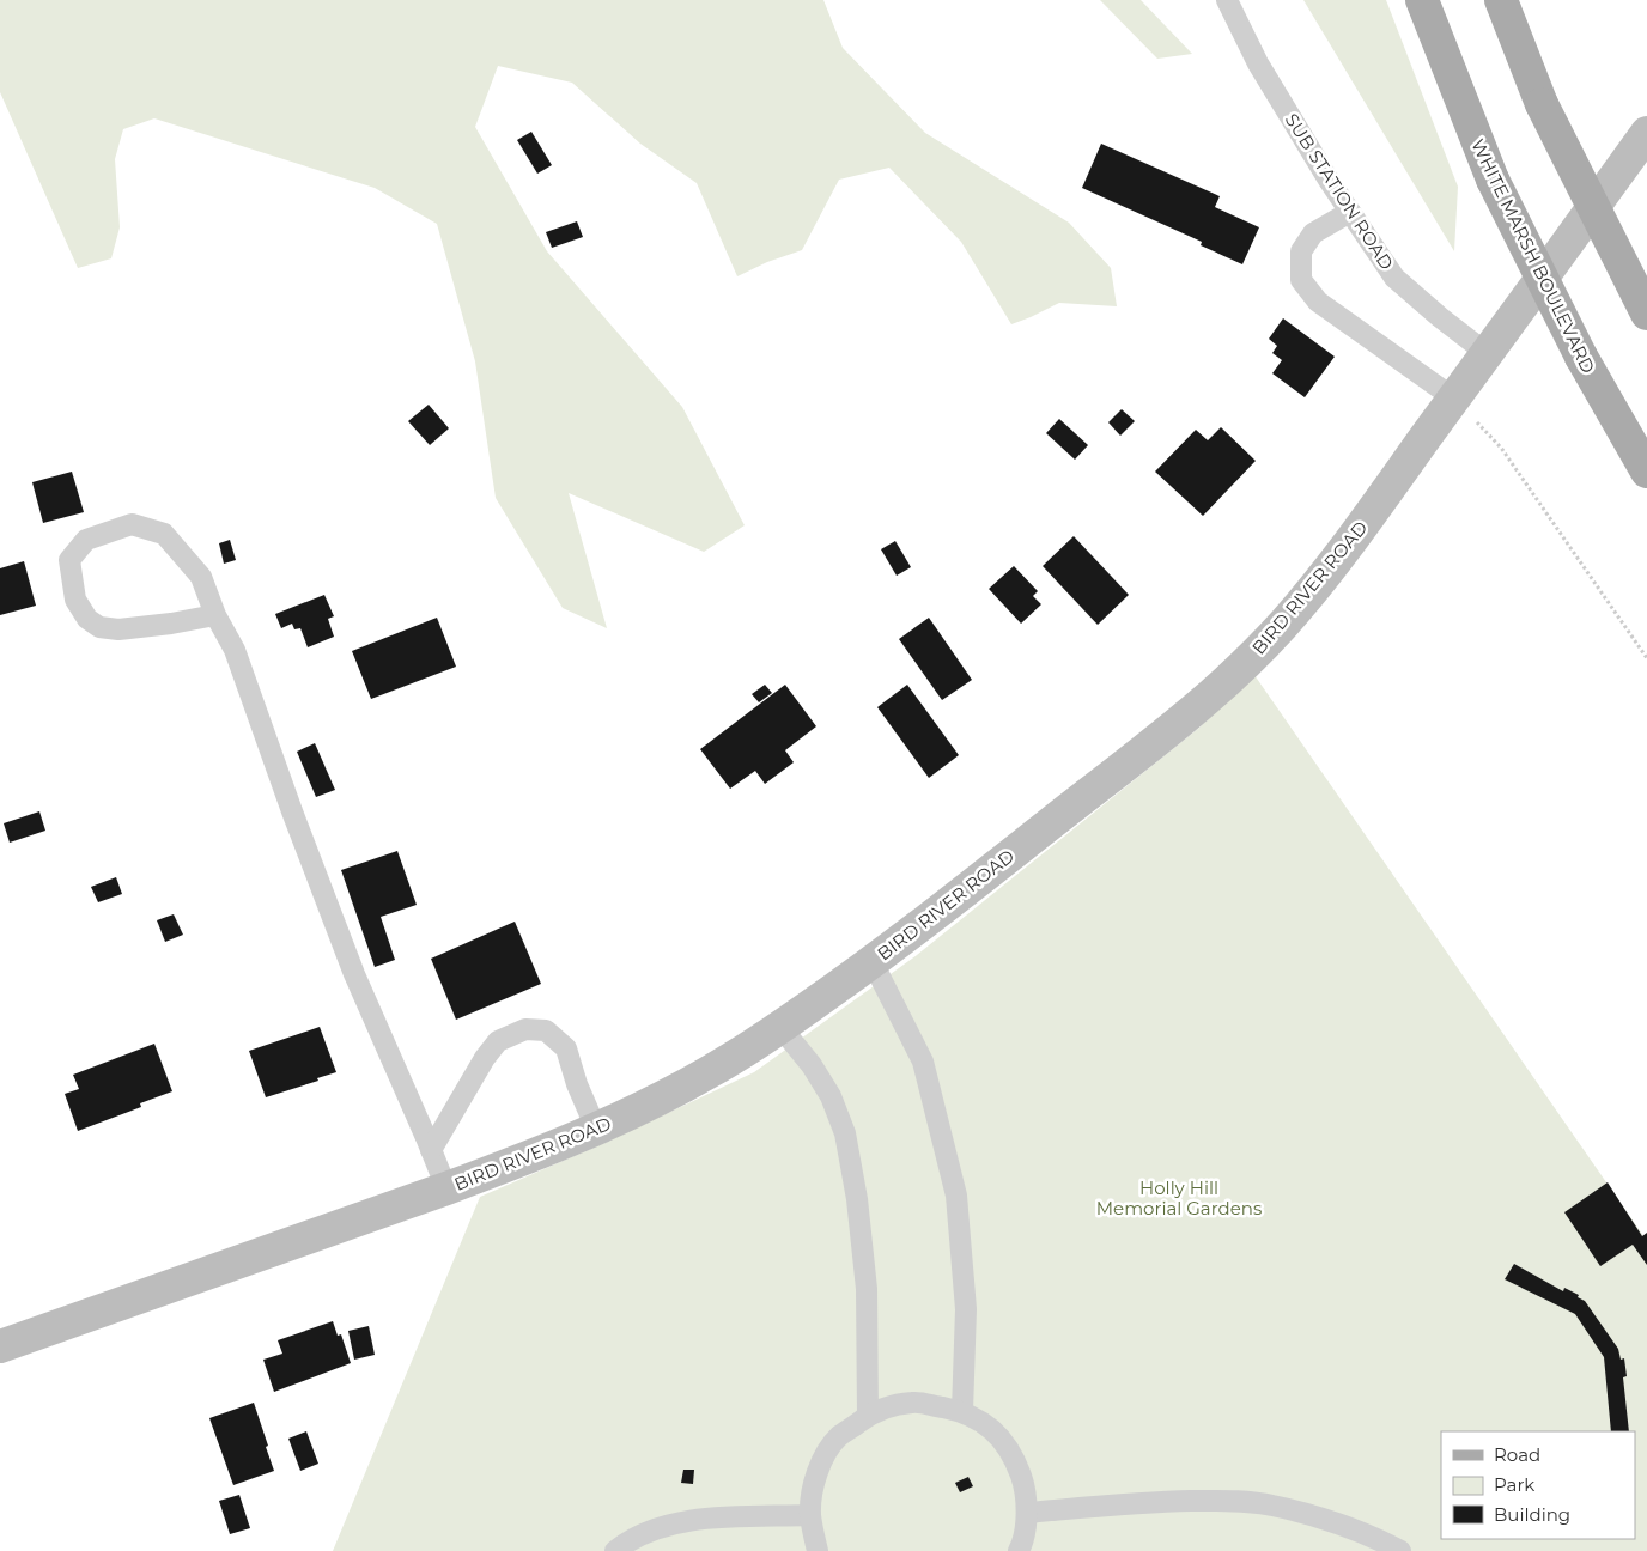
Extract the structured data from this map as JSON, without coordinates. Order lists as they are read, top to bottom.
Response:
{
  "streets": {
    "main road": ["WHITE MARSH BOULEVARD"],
    "street": ["BIRD RIVER ROAD"],
    "lane": ["SUB STATION ROAD"]
  },
  "crossings": [
    ["SUB STATION ROAD", "BIRD RIVER ROAD"]
  ],
  "parks": ["Holly Hill Memorial Gardens"],
  "legend": ["Road", "Park", "Building"]
}
